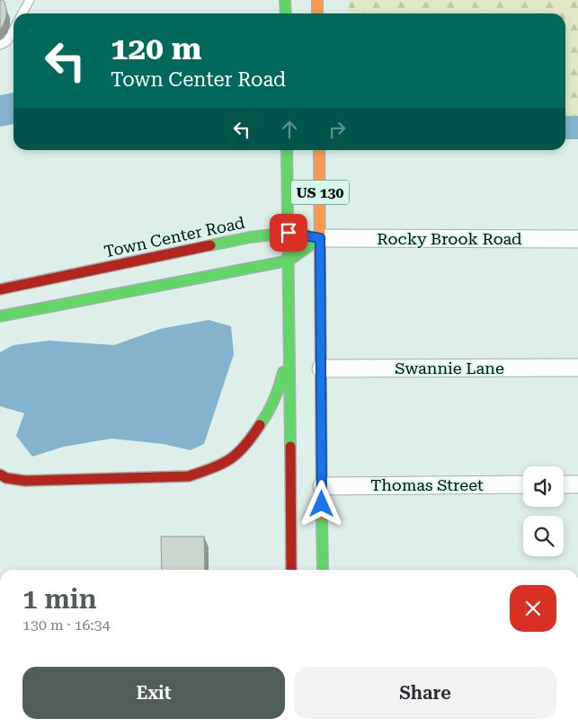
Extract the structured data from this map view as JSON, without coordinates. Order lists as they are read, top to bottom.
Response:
{
  "streets": {
    "main road": ["US 130", "Town Center Road"],
    "street": ["Rocky Brook Road", "Swannie Lane", "Thomas Street"]
  },
  "crossings": [
    ["US 130", "Town Center Road"],
    ["US 130", "Rocky Brook Road"],
    ["US 130", "Swannie Lane"],
    ["US 130", "Thomas Street"],
    ["Town Center Road", "Rocky Brook Road"]
  ],
  "page": {
    "turn": ["120 m", "Town Center Road"],
    "heading": ["1 min", "130 m · 16:34"],
    "buttons": ["Exit", "Share"]
  }
}
